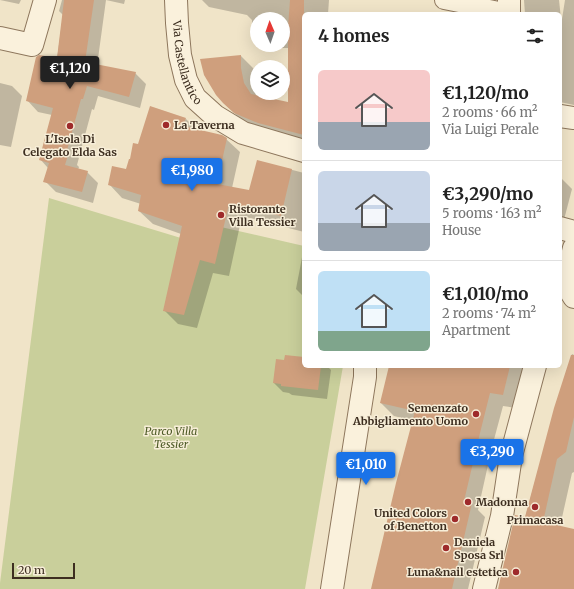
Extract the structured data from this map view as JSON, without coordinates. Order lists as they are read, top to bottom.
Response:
{
  "streets": {
    "street": ["Via Castellantico"]
  },
  "parks": ["Parco Villa Tessier"],
  "places": [
    "La Taverna",
    "L'Isola Di Celegato Elda Sas",
    "Ristorante Villa Tessier",
    "Semenzato Abbigliamento Uomo",
    "Madonna",
    "Primacasa",
    "United Colors of Benetton",
    "Daniela Sposa Srl",
    "Luna&nail estetica"
  ],
  "scale_bar": "20 m",
  "north": "top",
  "page": {
    "heading": "4 homes",
    "price": [
      "€1,120",
      "€1,980",
      "€3,290",
      "€1,010"
    ],
    "list": [
      {
        "name": "€1,120/mo",
        "note": "2 rooms · 66 m² · Via Luigi Perale"
      },
      {
        "name": "€3,290/mo",
        "note": "5 rooms · 163 m² · House"
      },
      {
        "name": "€1,010/mo",
        "note": "2 rooms · 74 m² · Apartment"
      }
    ],
    "scale": "20 m"
  }
}
